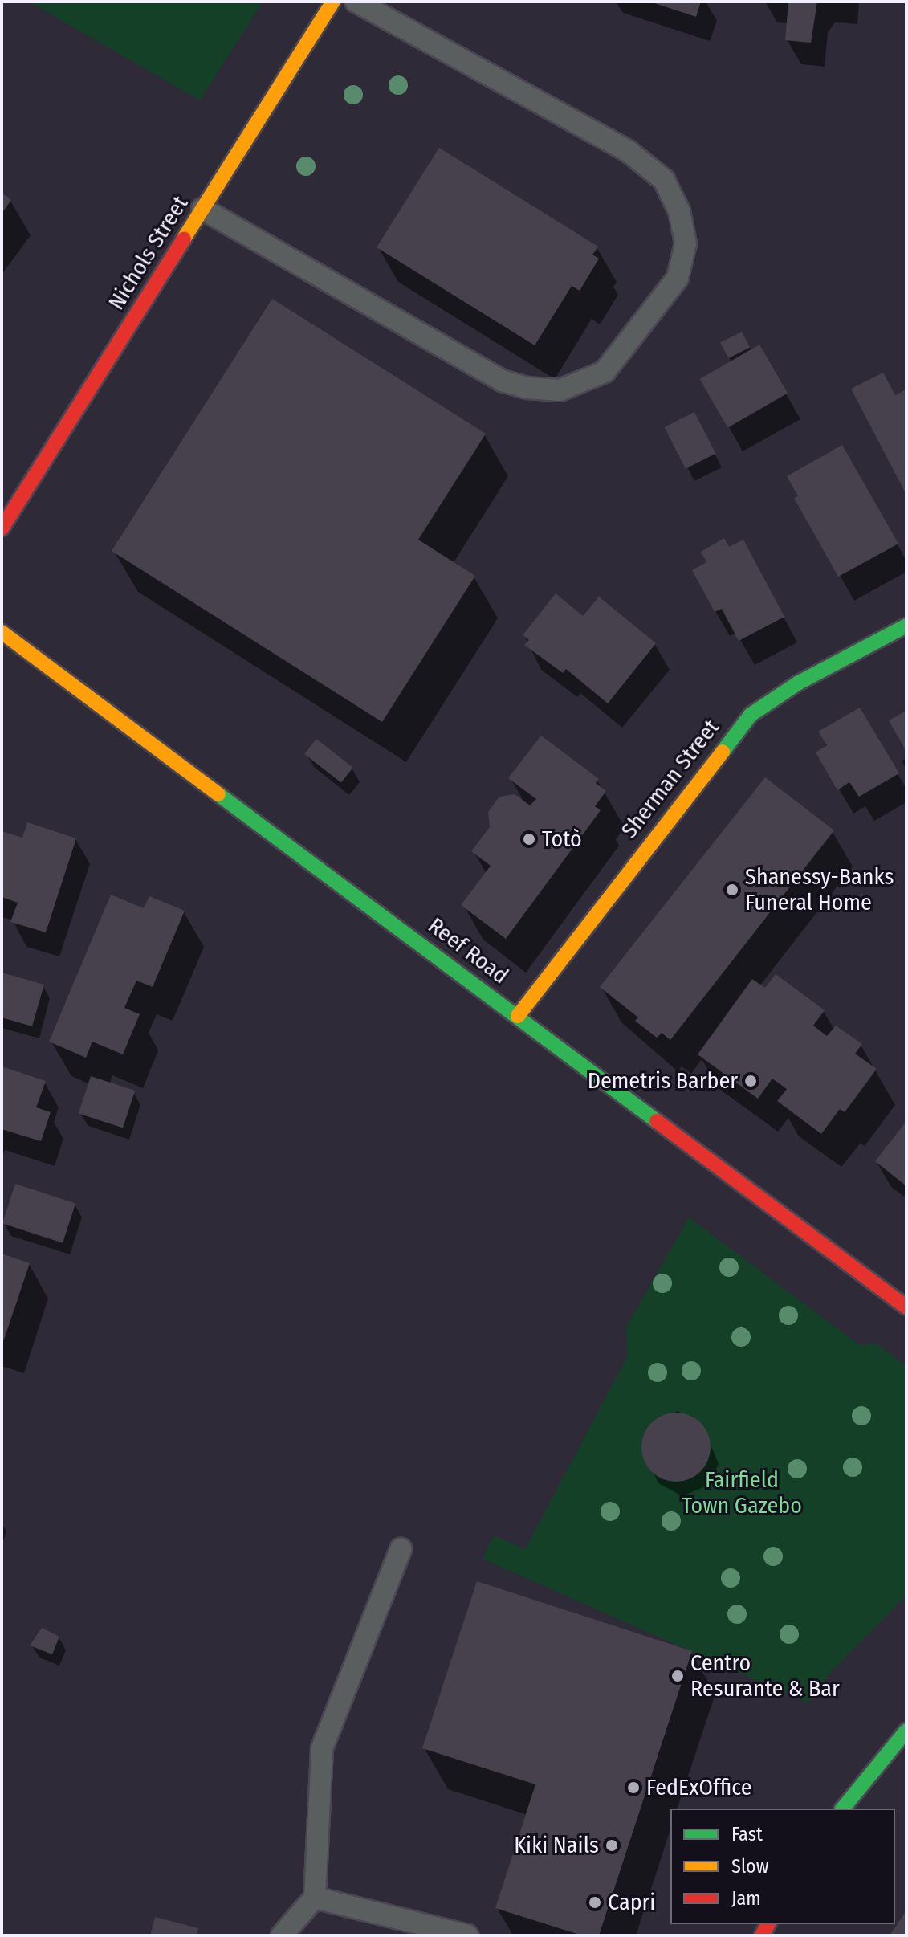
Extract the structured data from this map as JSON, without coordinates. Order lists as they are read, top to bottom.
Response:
{
  "streets": {
    "street": ["Nichols Street", "Sherman Street", "Reef Road"]
  },
  "crossings": [
    ["Sherman Street", "Reef Road"]
  ],
  "parks": ["Fairfield Town Gazebo"],
  "places": [
    "Totò",
    "Shanessy-Banks Funeral Home",
    "Demetris Barber",
    "Centro Resurante & Bar",
    "FedExOffice",
    "Kiki Nails",
    "Capri"
  ],
  "legend": ["Fast", "Slow", "Jam"]
}
